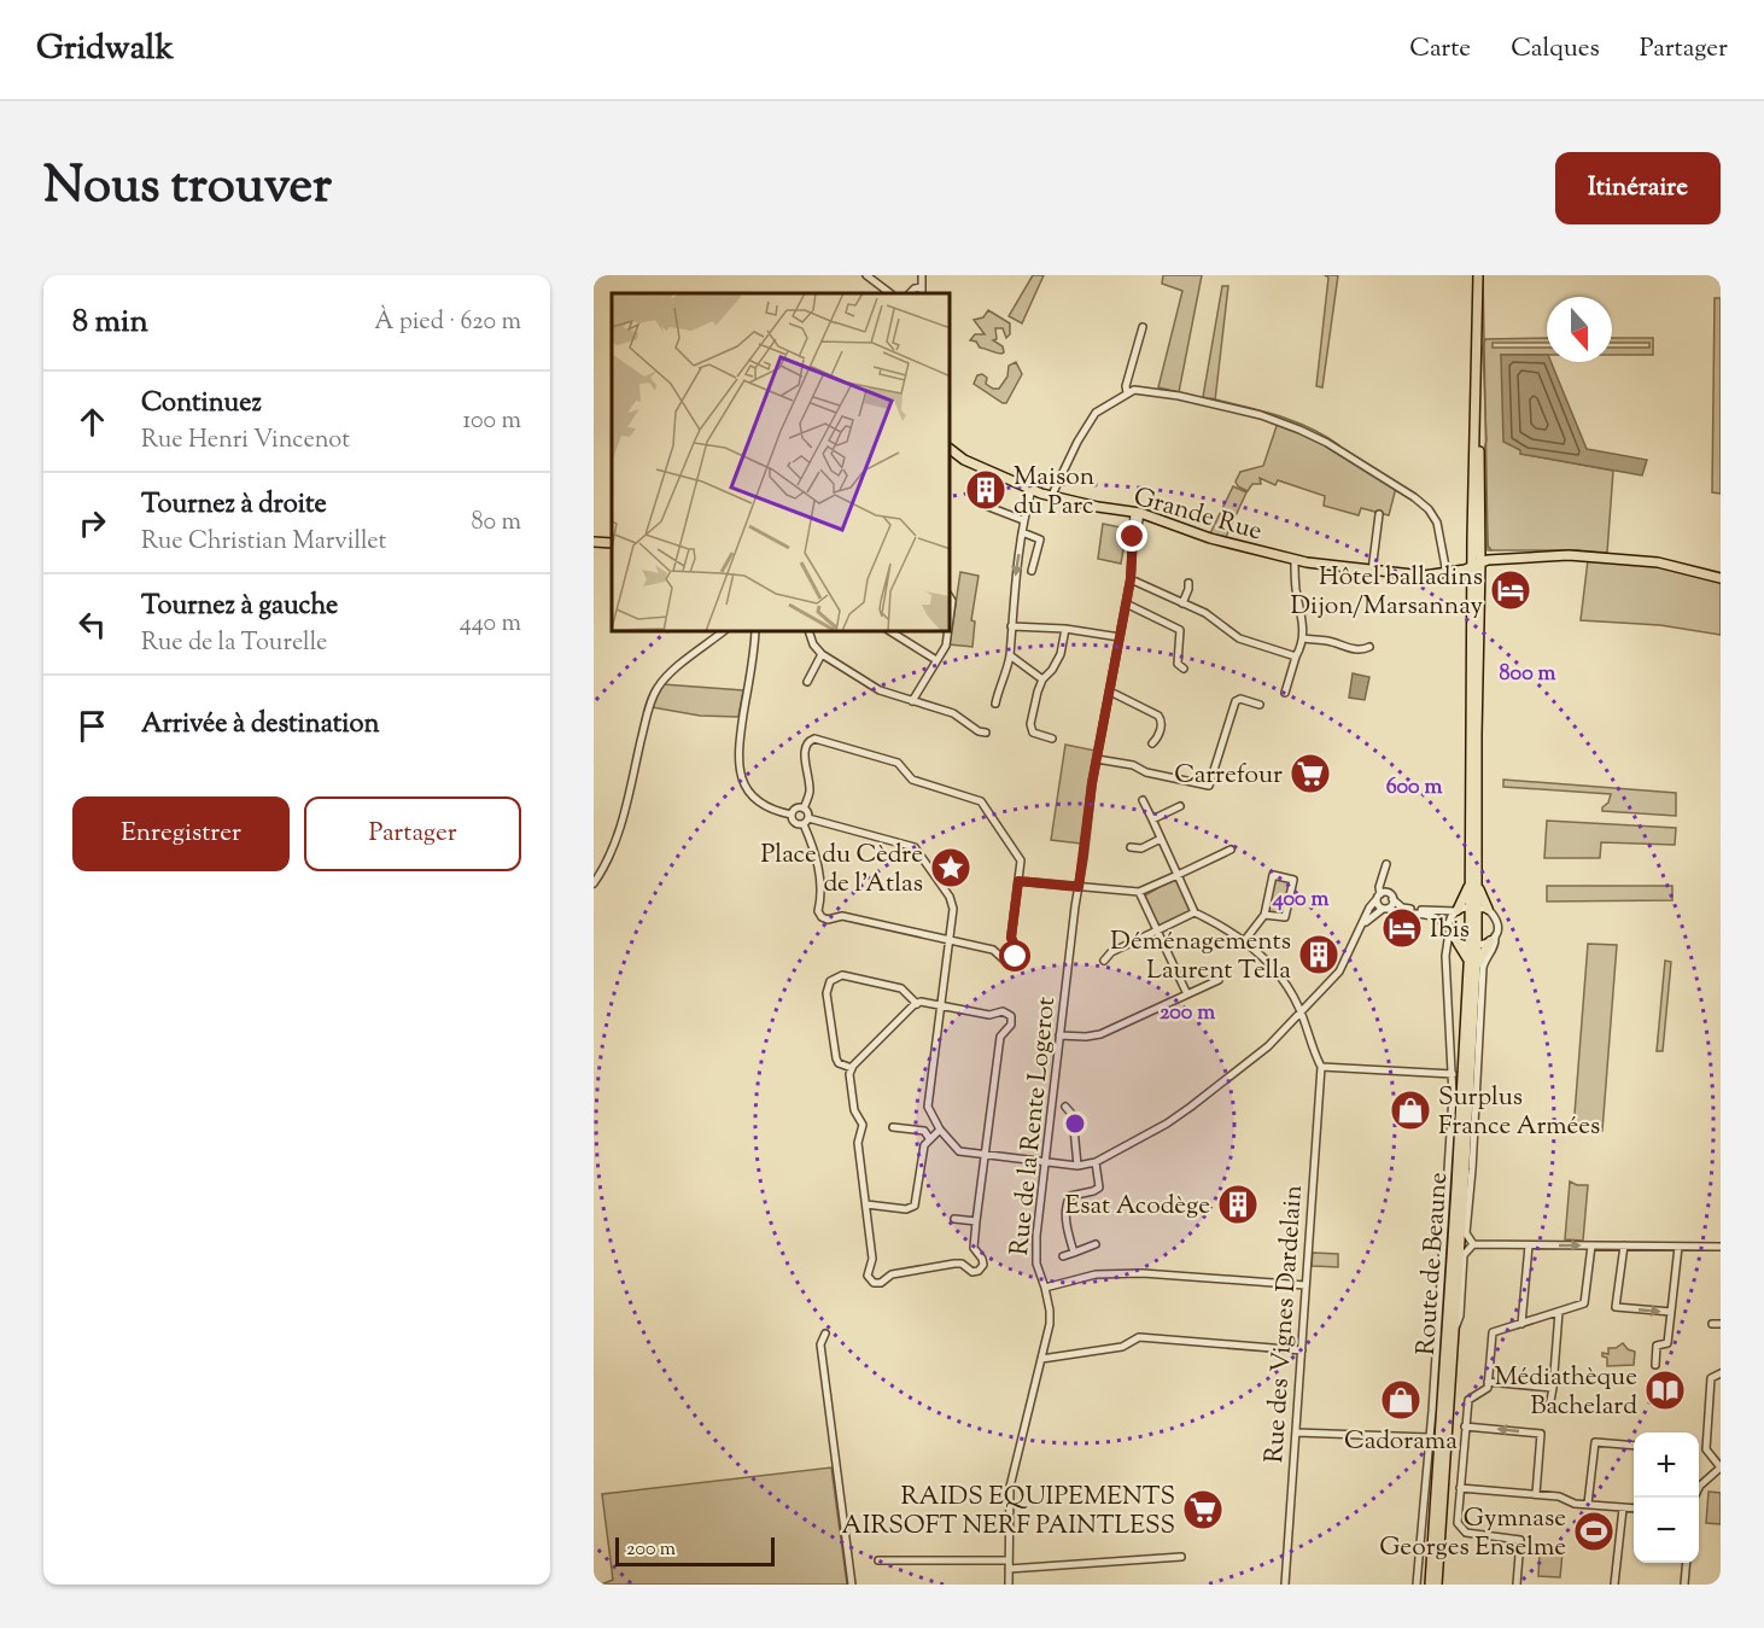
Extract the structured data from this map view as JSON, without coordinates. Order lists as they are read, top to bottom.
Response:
{
  "streets": {
    "main road": ["Grande Rue", "Route de Beaune"],
    "street": ["Rue de la Rente Logerot", "Rue des Vignes Dardelain"]
  },
  "crossings": [
    ["Grande Rue", "Rue de la Rente Logerot"],
    ["Grande Rue", "Route de Beaune"]
  ],
  "places": {
    "building": ["Maison du Parc", "Déménagements Laurent Tella", "Esat Acodège"],
    "hotel": ["Hôtel balladins Dijon/Marsannay", "Ibis"],
    "supermarket": ["Carrefour", "RAIDS EQUIPEMENTS AIRSOFT NERF PAINTLESS"],
    "place": ["Place du Cèdre de l'Atlas"],
    "shop": ["Surplus France Armées", "Cadorama"],
    "library": ["Médiathèque Bachelard"],
    "sports": ["Gymnase Georges Enselme"]
  },
  "scale_bar": "200 m",
  "north": "bottom",
  "page": {
    "header": "Gridwalk",
    "nav": ["Carte", "Calques", "Partager"],
    "title": "Nous trouver",
    "buttons": [
      "Itinéraire",
      ["Enregistrer", "Partager"]
    ],
    "heading": ["8 min", "À pied · 620 m"],
    "list": [
      ["Continuez", "Rue Henri Vincenot", "100 m"],
      ["Tournez à droite", "Rue Christian Marvillet", "80 m"],
      ["Tournez à gauche", "Rue de la Tourelle", "440 m"],
      "Arrivée à destination"
    ],
    "map_buttons": ["+", "−"],
    "scale": "200 m"
  },
  "rings": [
    "800 m",
    "600 m",
    "400 m",
    "200 m"
  ]
}
